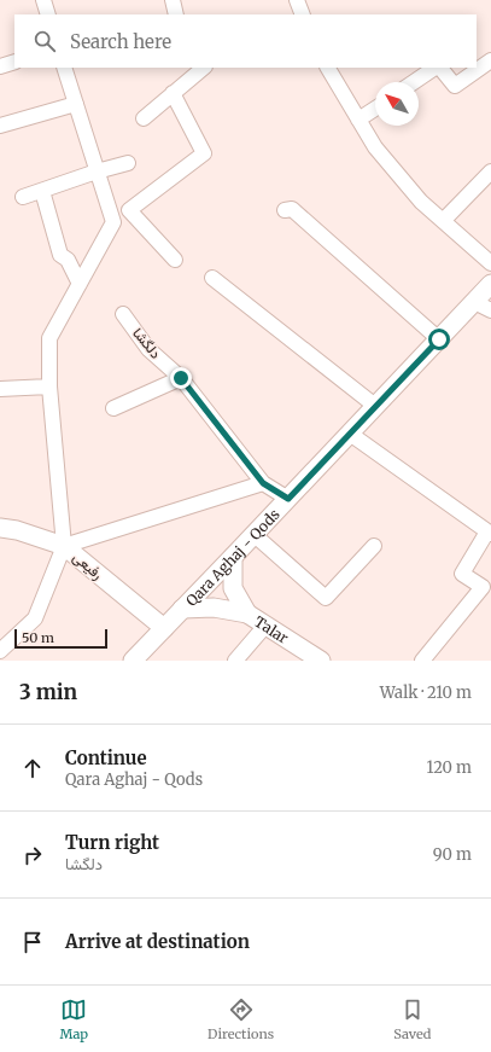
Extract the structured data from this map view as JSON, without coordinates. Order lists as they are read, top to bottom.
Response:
{
  "streets": {
    "main road": ["Qara Aghaj - Qods", "رفیعی", "Talar"],
    "street": ["دلگشا"]
  },
  "crossings": [
    ["دلگشا", "Qara Aghaj - Qods"],
    ["Qara Aghaj - Qods", "رفیعی"]
  ],
  "scale_bar": "50 m",
  "north": "top left",
  "page": {
    "search": "Search here",
    "scale": "50 m",
    "heading": ["3 min", "Walk · 210 m"],
    "list": [
      ["Continue", "Qara Aghaj - Qods", "120 m"],
      ["Turn right", "دلگشا", "90 m"],
      "Arrive at destination"
    ],
    "nav": ["Map", "Directions", "Saved"]
  }
}
